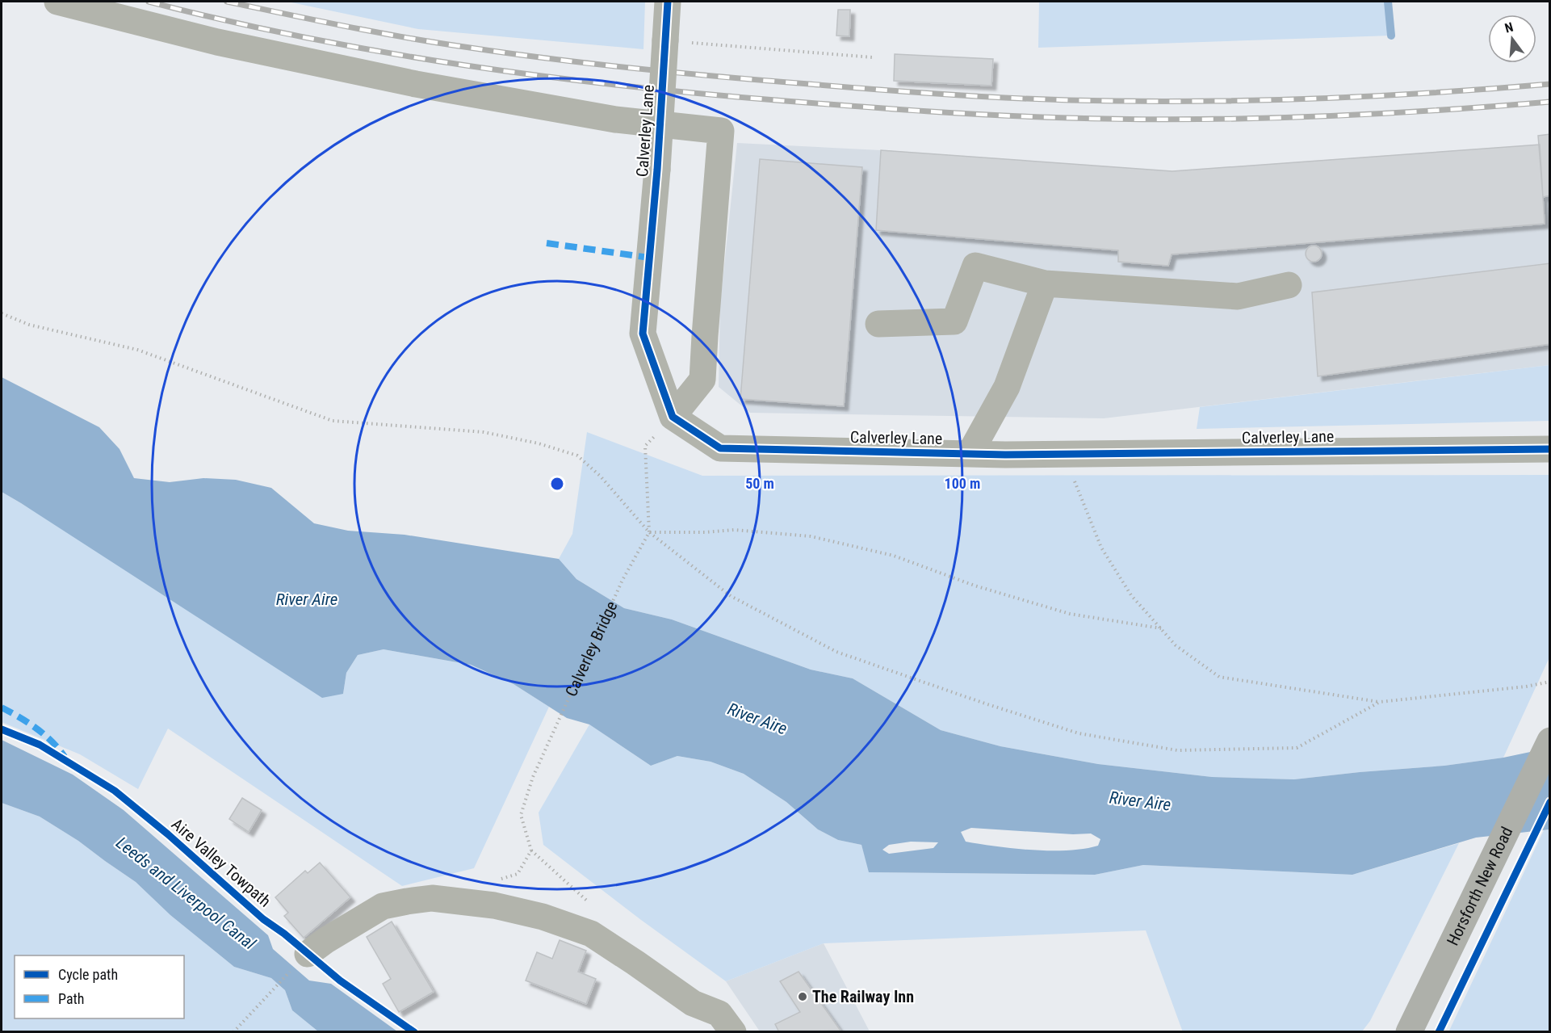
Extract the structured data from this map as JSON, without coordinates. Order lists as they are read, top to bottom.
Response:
{
  "streets": {
    "highway": ["Horsforth New Road"],
    "street": ["Calverley Lane"],
    "path": ["Calverley Bridge"],
    "cycle path": ["Aire Valley Towpath"]
  },
  "water": ["River Aire", "Leeds and Liverpool Canal"],
  "places": ["The Railway Inn"],
  "legend": ["Cycle path", "Path"],
  "north": "top",
  "rings": ["50 m", "100 m"]
}
